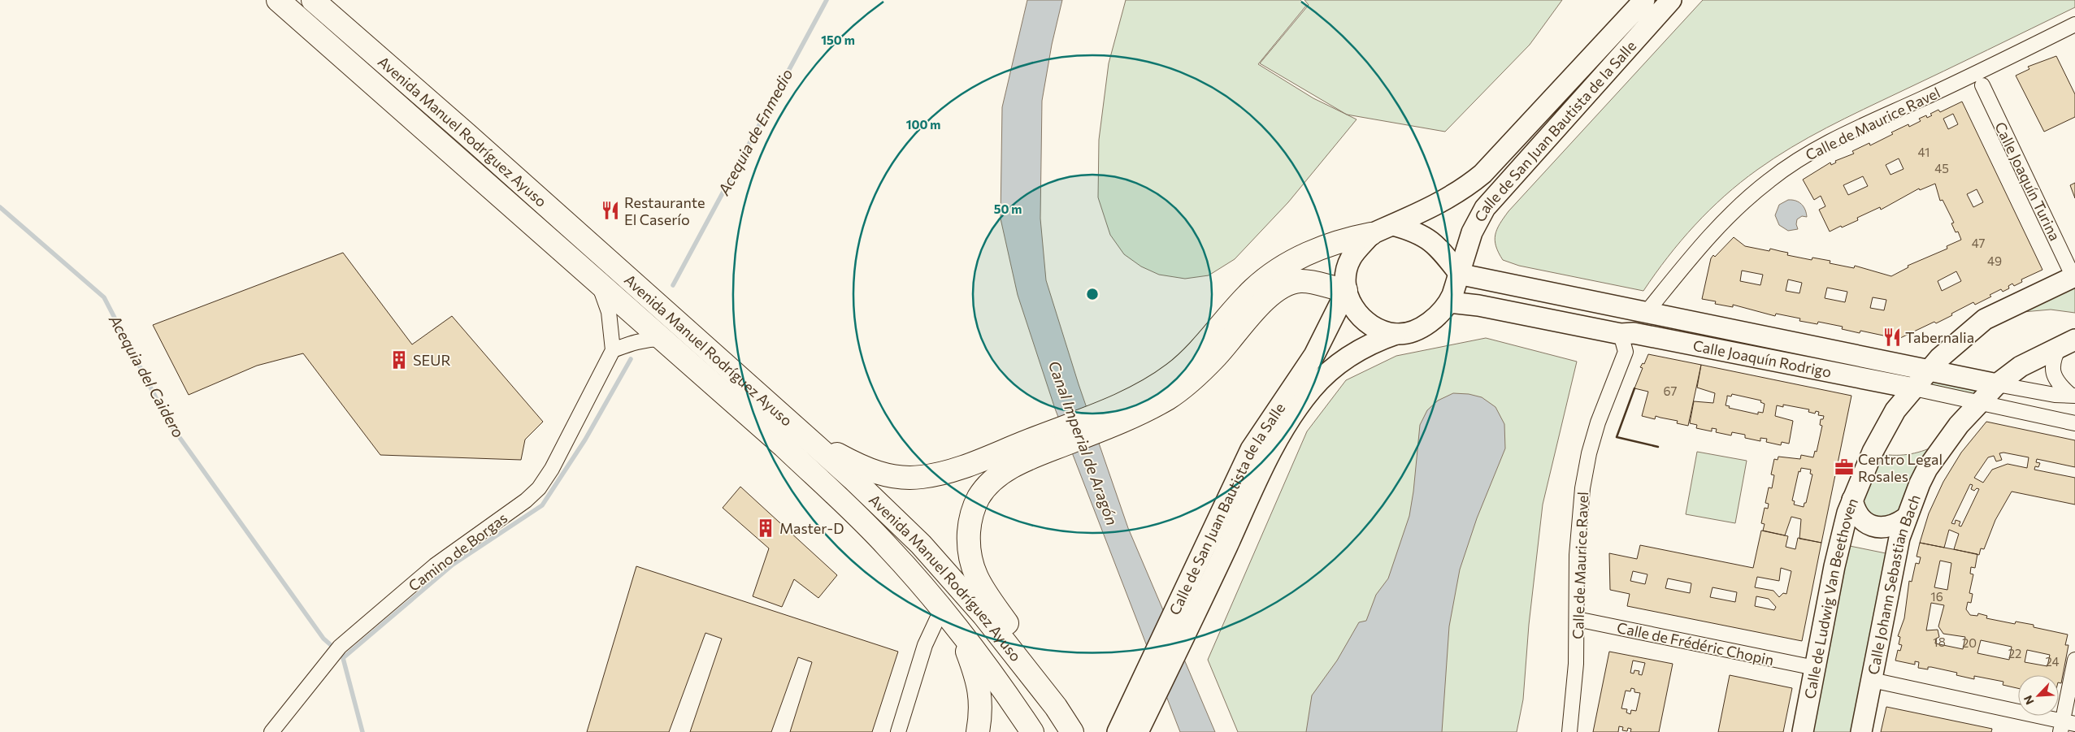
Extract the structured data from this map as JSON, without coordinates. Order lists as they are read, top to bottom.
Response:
{
  "streets": {
    "highway": ["Avenida Manuel Rodríguez Ayuso"],
    "street": [
      "Calle de Maurice Ravel",
      "Calle de San Juan Bautista de la Salle",
      "Calle Joaquín Turina",
      "Calle Joaquín Rodrigo",
      "Camino de Borgas",
      "Calle Johann Sebastian Bach",
      "Calle de Ludwig Van Beethoven",
      "Calle de Frédéric Chopin"
    ]
  },
  "crossings": [
    ["Calle de Maurice Ravel", "Calle Joaquín Rodrigo"],
    ["Calle de Maurice Ravel", "Calle de Frédéric Chopin"],
    ["Calle de San Juan Bautista de la Salle", "Calle Joaquín Rodrigo"],
    ["Calle Joaquín Turina", "Calle de Ludwig Van Beethoven"],
    ["Calle Joaquín Rodrigo", "Calle Johann Sebastian Bach"],
    ["Calle Joaquín Rodrigo", "Calle de Ludwig Van Beethoven"],
    ["Calle de Ludwig Van Beethoven", "Calle de Frédéric Chopin"]
  ],
  "water": ["Acequia de Enmedio", "Acequia del Caidero", "Canal Imperial de Aragón"],
  "places": {
    "restaurant": ["Restaurante El Caserío", "Tabernalia"],
    "building": ["SEUR", "Master-D"],
    "office": ["Centro Legal Rosales"]
  },
  "house_numbers": [
    "41",
    "45",
    "47",
    "49",
    "67",
    "16",
    "18",
    "20",
    "22",
    "24"
  ],
  "north": "bottom left",
  "rings": ["150 m", "100 m", "50 m"]
}
